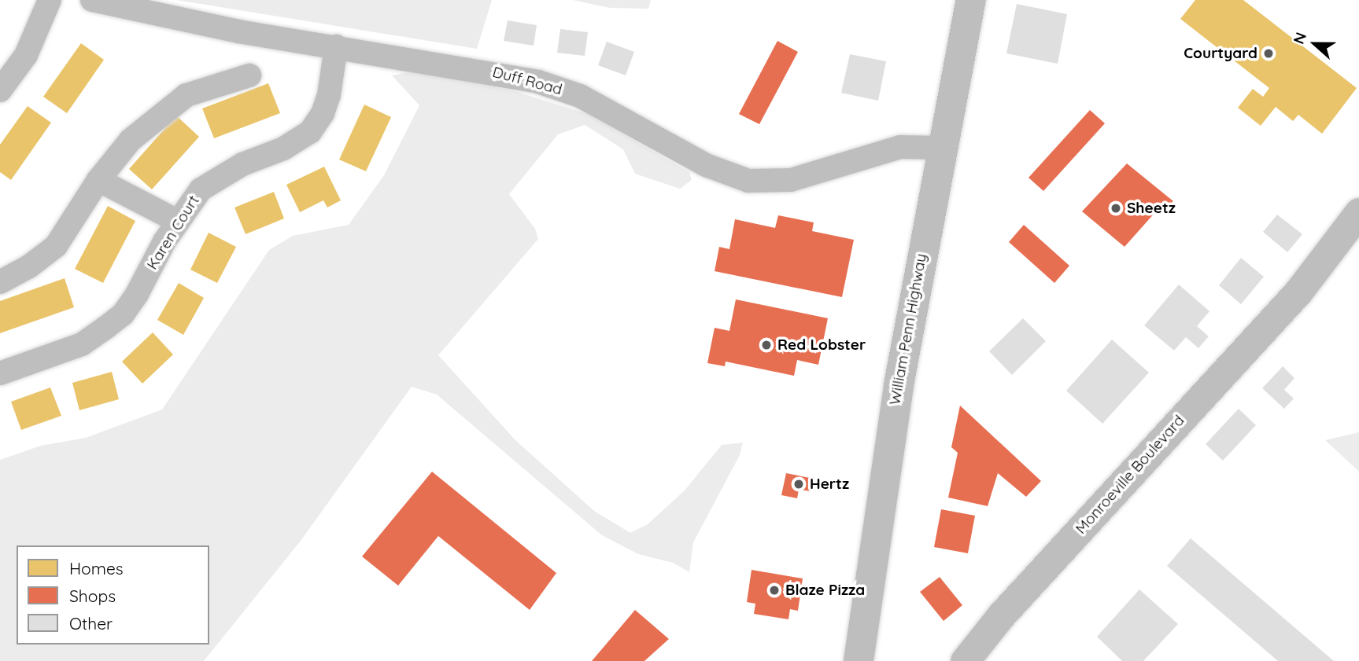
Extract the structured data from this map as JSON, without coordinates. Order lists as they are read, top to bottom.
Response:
{
  "streets": {
    "highway": ["William Penn Highway"],
    "main road": ["Monroeville Boulevard"],
    "street": ["Duff Road", "Karen Court"]
  },
  "crossings": [
    ["Duff Road", "Karen Court"],
    ["Duff Road", "William Penn Highway"]
  ],
  "places": [
    "Courtyard",
    "Sheetz",
    "Red Lobster",
    "Hertz",
    "Blaze Pizza"
  ],
  "legend": ["Homes", "Shops", "Other"],
  "north": "left"
}
